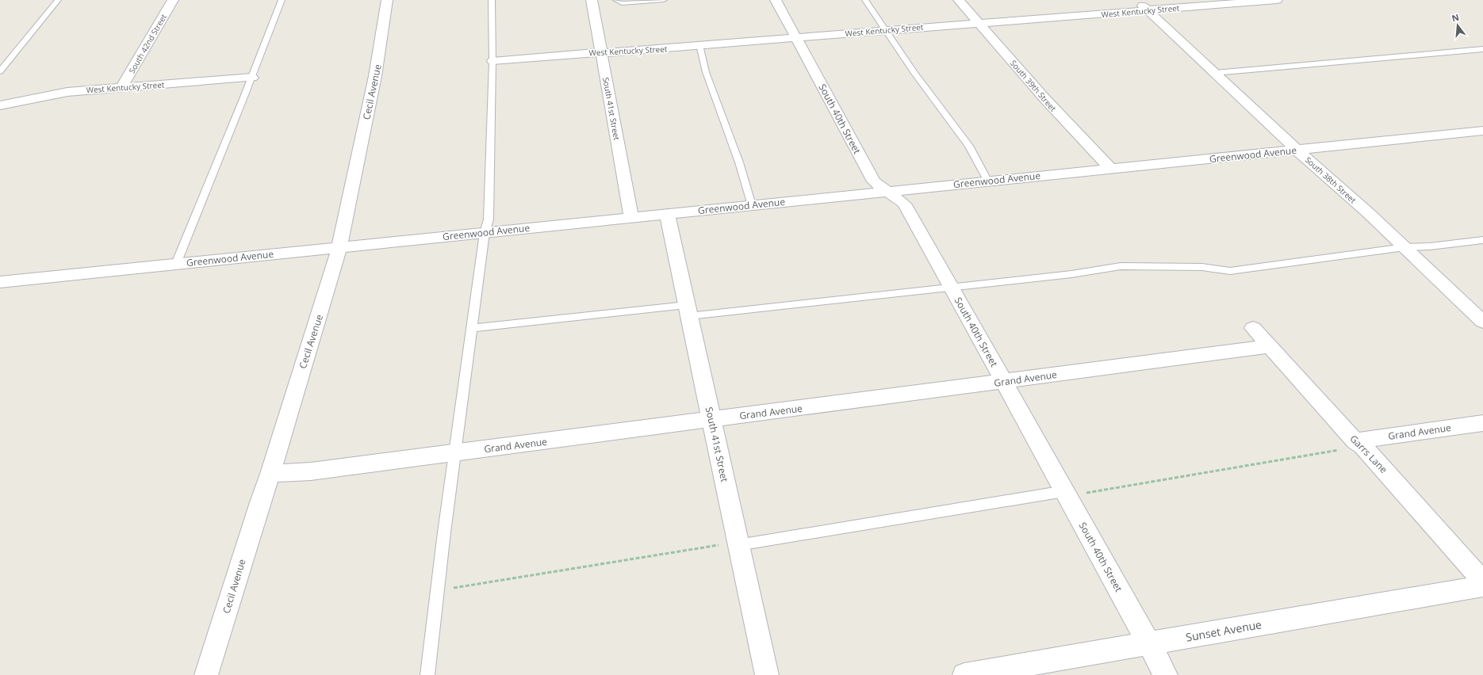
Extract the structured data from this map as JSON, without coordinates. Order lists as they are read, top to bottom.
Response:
{
  "streets": {
    "street": [
      "West Kentucky Street",
      "South 42nd Street",
      "South 39th Street",
      "Cecil Avenue",
      "South 41st Street",
      "South 40th Street",
      "Greenwood Avenue",
      "South 38th Street",
      "Grand Avenue",
      "Garrs Lane",
      "Sunset Avenue"
    ]
  },
  "crossings": [
    ["West Kentucky Street", "South 42nd Street"],
    ["West Kentucky Street", "South 39th Street"],
    ["West Kentucky Street", "South 41st Street"],
    ["West Kentucky Street", "South 40th Street"],
    ["West Kentucky Street", "South 38th Street"],
    ["South 39th Street", "Greenwood Avenue"],
    ["Cecil Avenue", "Greenwood Avenue"],
    ["Cecil Avenue", "Grand Avenue"],
    ["South 41st Street", "Greenwood Avenue"],
    ["South 41st Street", "Grand Avenue"],
    ["South 40th Street", "Greenwood Avenue"],
    ["South 40th Street", "Grand Avenue"],
    ["South 40th Street", "Sunset Avenue"],
    ["Greenwood Avenue", "South 38th Street"],
    ["Grand Avenue", "Garrs Lane"]
  ],
  "north": "top"
}
